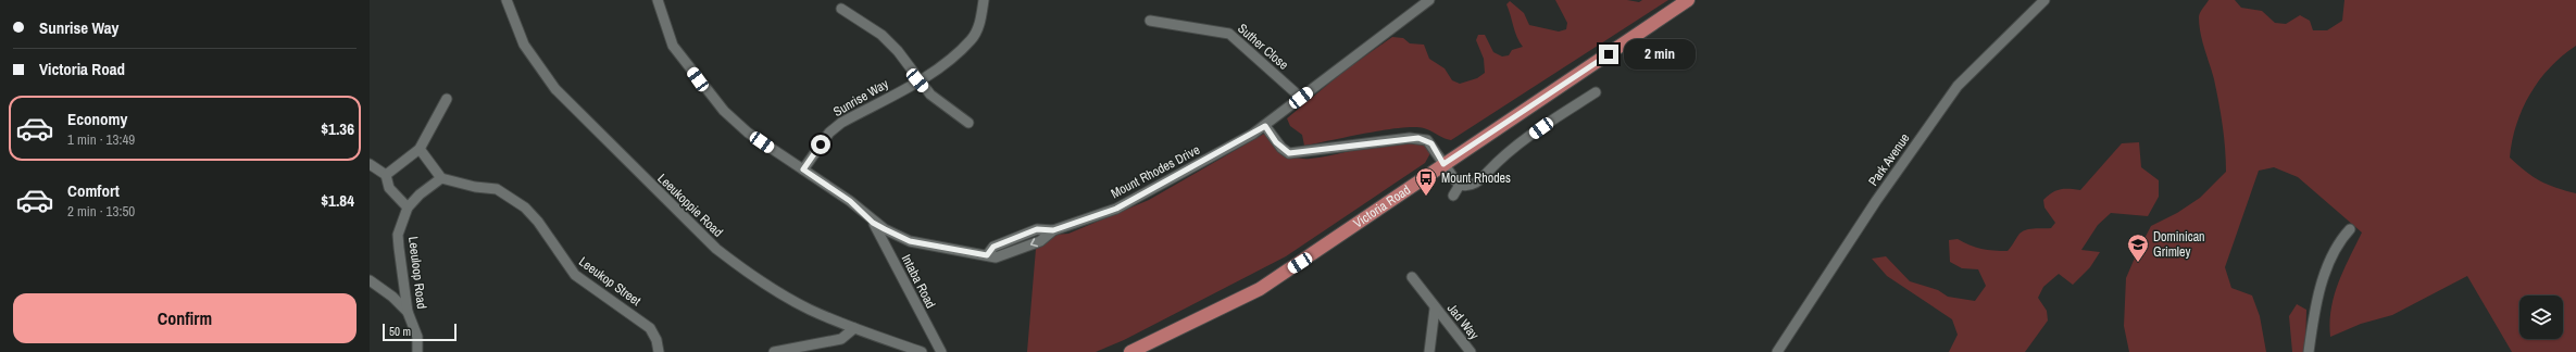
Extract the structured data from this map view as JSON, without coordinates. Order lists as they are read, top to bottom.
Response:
{
  "streets": {
    "main road": ["Victoria Road"],
    "street": [
      "Suther Close",
      "Sunrise Way",
      "Park Avenue",
      "Mount Rhodes Drive",
      "Leeukoppie Road",
      "Leeuloop Road",
      "Leeukop Street",
      "Intaba Road",
      "Jad Way"
    ]
  },
  "crossings": [
    ["Suther Close", "Mount Rhodes Drive"],
    ["Sunrise Way", "Intaba Road"],
    ["Mount Rhodes Drive", "Intaba Road"]
  ],
  "places": {
    "bus stop": ["Mount Rhodes"],
    "school or university": ["Dominican Grimley"]
  },
  "scale_bar": "50 m",
  "page": {
    "banner": ["Sunrise Way", "Victoria Road"],
    "bubble": "2 min",
    "list": [
      {
        "name": "Economy",
        "note": "1 min · 13:49",
        "value": "$1.36"
      },
      {
        "name": "Comfort",
        "note": "2 min · 13:50",
        "value": "$1.84"
      }
    ],
    "buttons": "Confirm",
    "scale": "50 m"
  }
}
